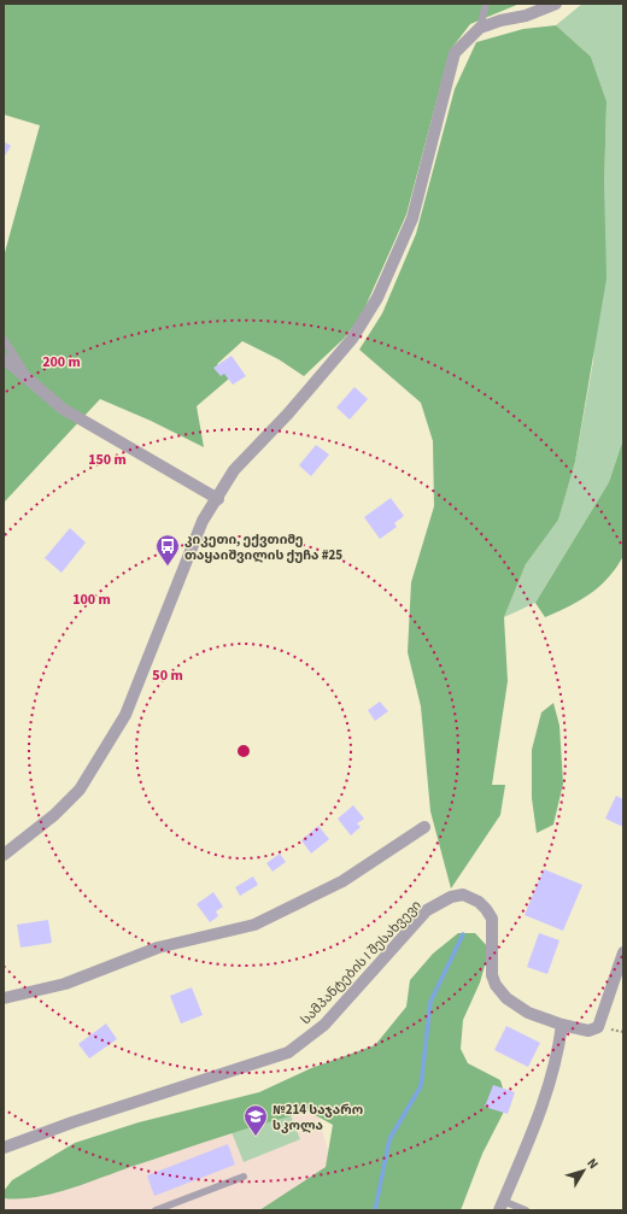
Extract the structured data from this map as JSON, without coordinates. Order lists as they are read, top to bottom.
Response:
{
  "streets": {
    "street": ["სამპანტების I შესახვევი"]
  },
  "places": {
    "bus stop": ["კიკეთი, ექვთიმე თაყაიშვილის ქუჩა #25"],
    "school or university": ["№214 საჯარო სკოლა"]
  },
  "north": "top right",
  "rings": [
    "200 m",
    "150 m",
    "100 m",
    "50 m"
  ]
}
